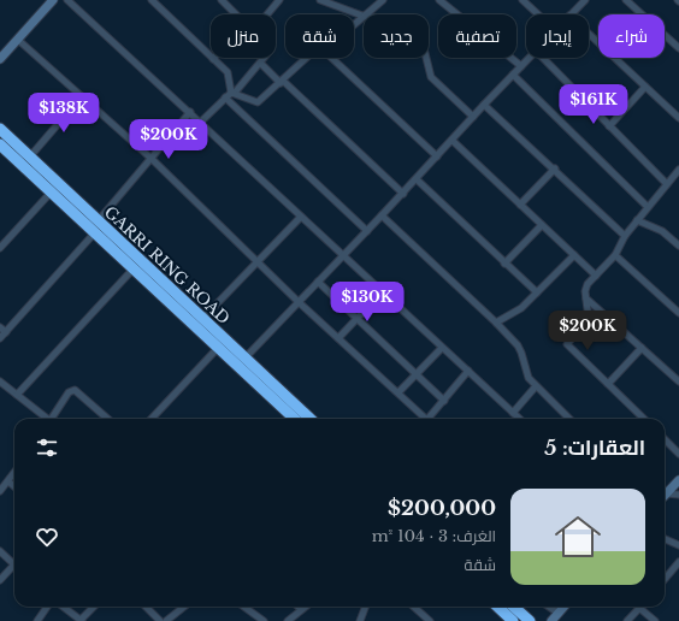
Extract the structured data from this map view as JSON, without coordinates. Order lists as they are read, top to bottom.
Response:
{
  "streets": {
    "highway": ["GARRI RING ROAD"]
  },
  "page": {
    "chip": [
      "شراء",
      "إيجار",
      "تصفية",
      "جديد",
      "شقة",
      "منزل"
    ],
    "price": [
      "$161K",
      "$138K",
      "$200K",
      "$130K",
      "$200K"
    ],
    "heading": "العقارات: 5",
    "list": [
      {
        "name": "$200,000",
        "note": "الغرف: 3 · 104 m² · شقة"
      }
    ]
  }
}
